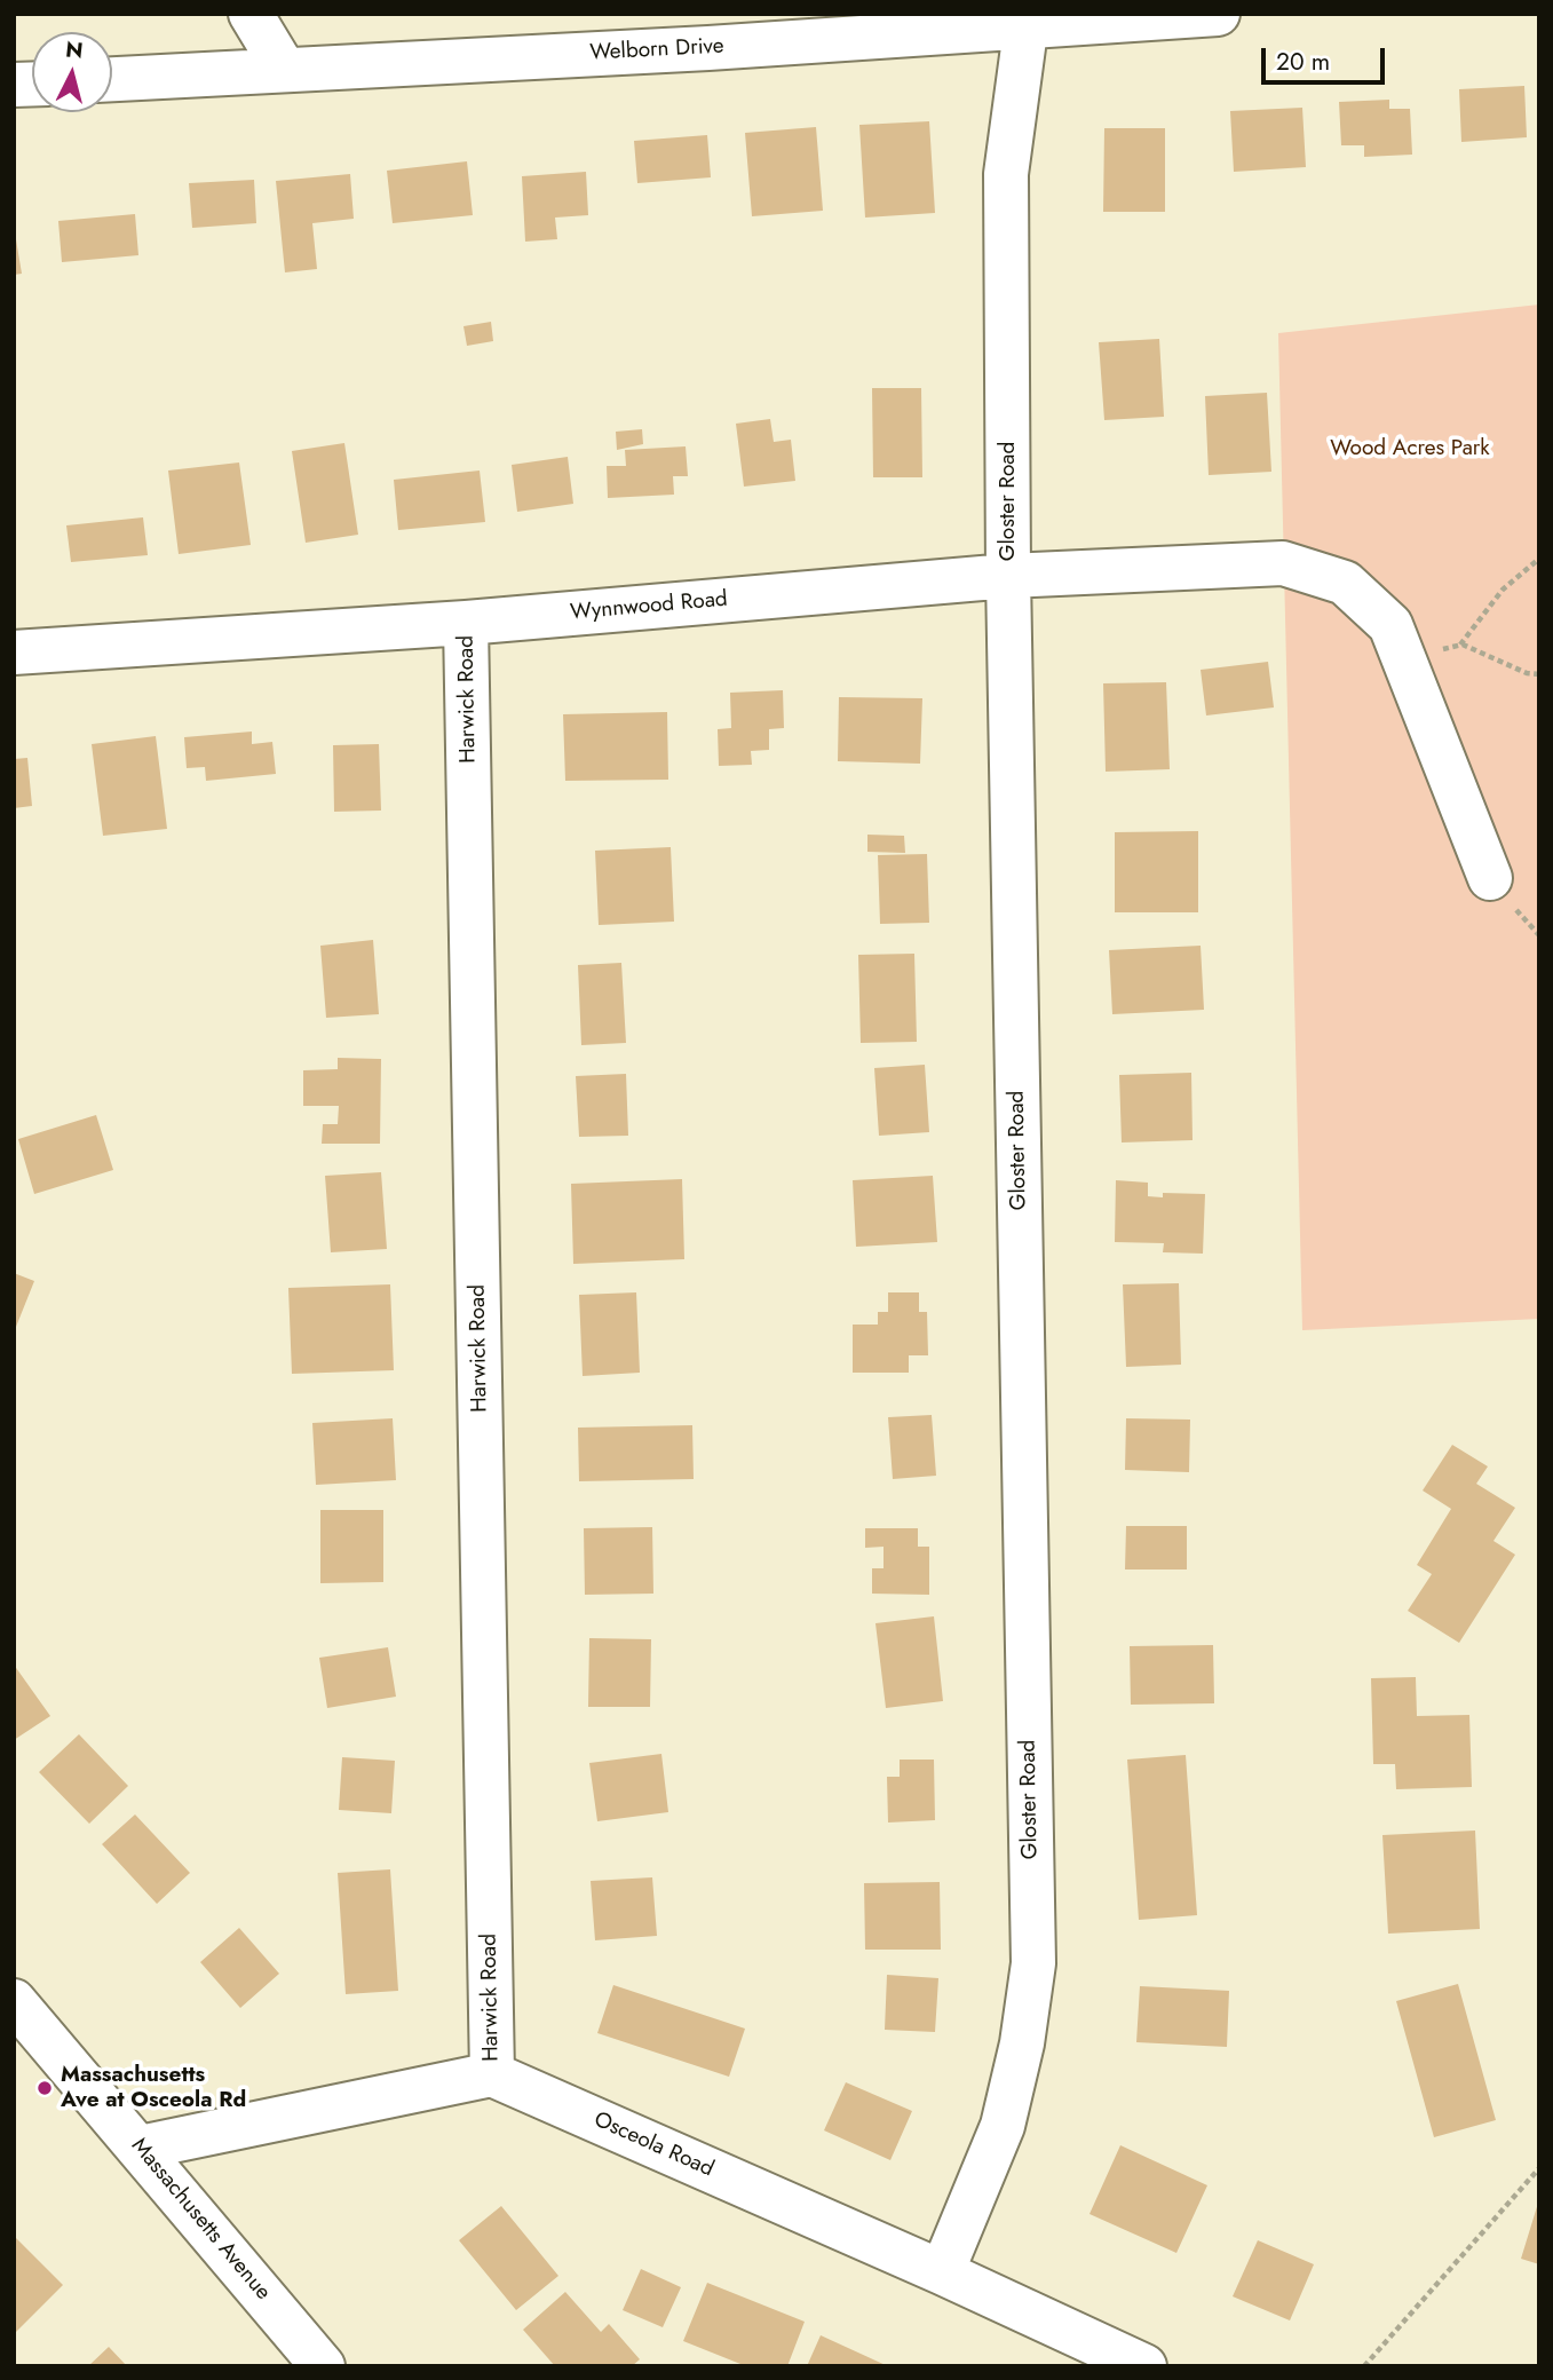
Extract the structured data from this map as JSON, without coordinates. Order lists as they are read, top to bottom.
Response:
{
  "streets": {
    "street": [
      "Welborn Drive",
      "Gloster Road",
      "Wynnwood Road",
      "Harwick Road",
      "Osceola Road",
      "Massachusetts Avenue"
    ]
  },
  "crossings": [
    ["Welborn Drive", "Gloster Road"],
    ["Gloster Road", "Wynnwood Road"],
    ["Gloster Road", "Osceola Road"],
    ["Wynnwood Road", "Harwick Road"],
    ["Harwick Road", "Osceola Road"]
  ],
  "parks": ["Wood Acres Park"],
  "places": ["Massachusetts Ave at Osceola Rd"],
  "scale_bar": "20 m",
  "north": "top"
}
